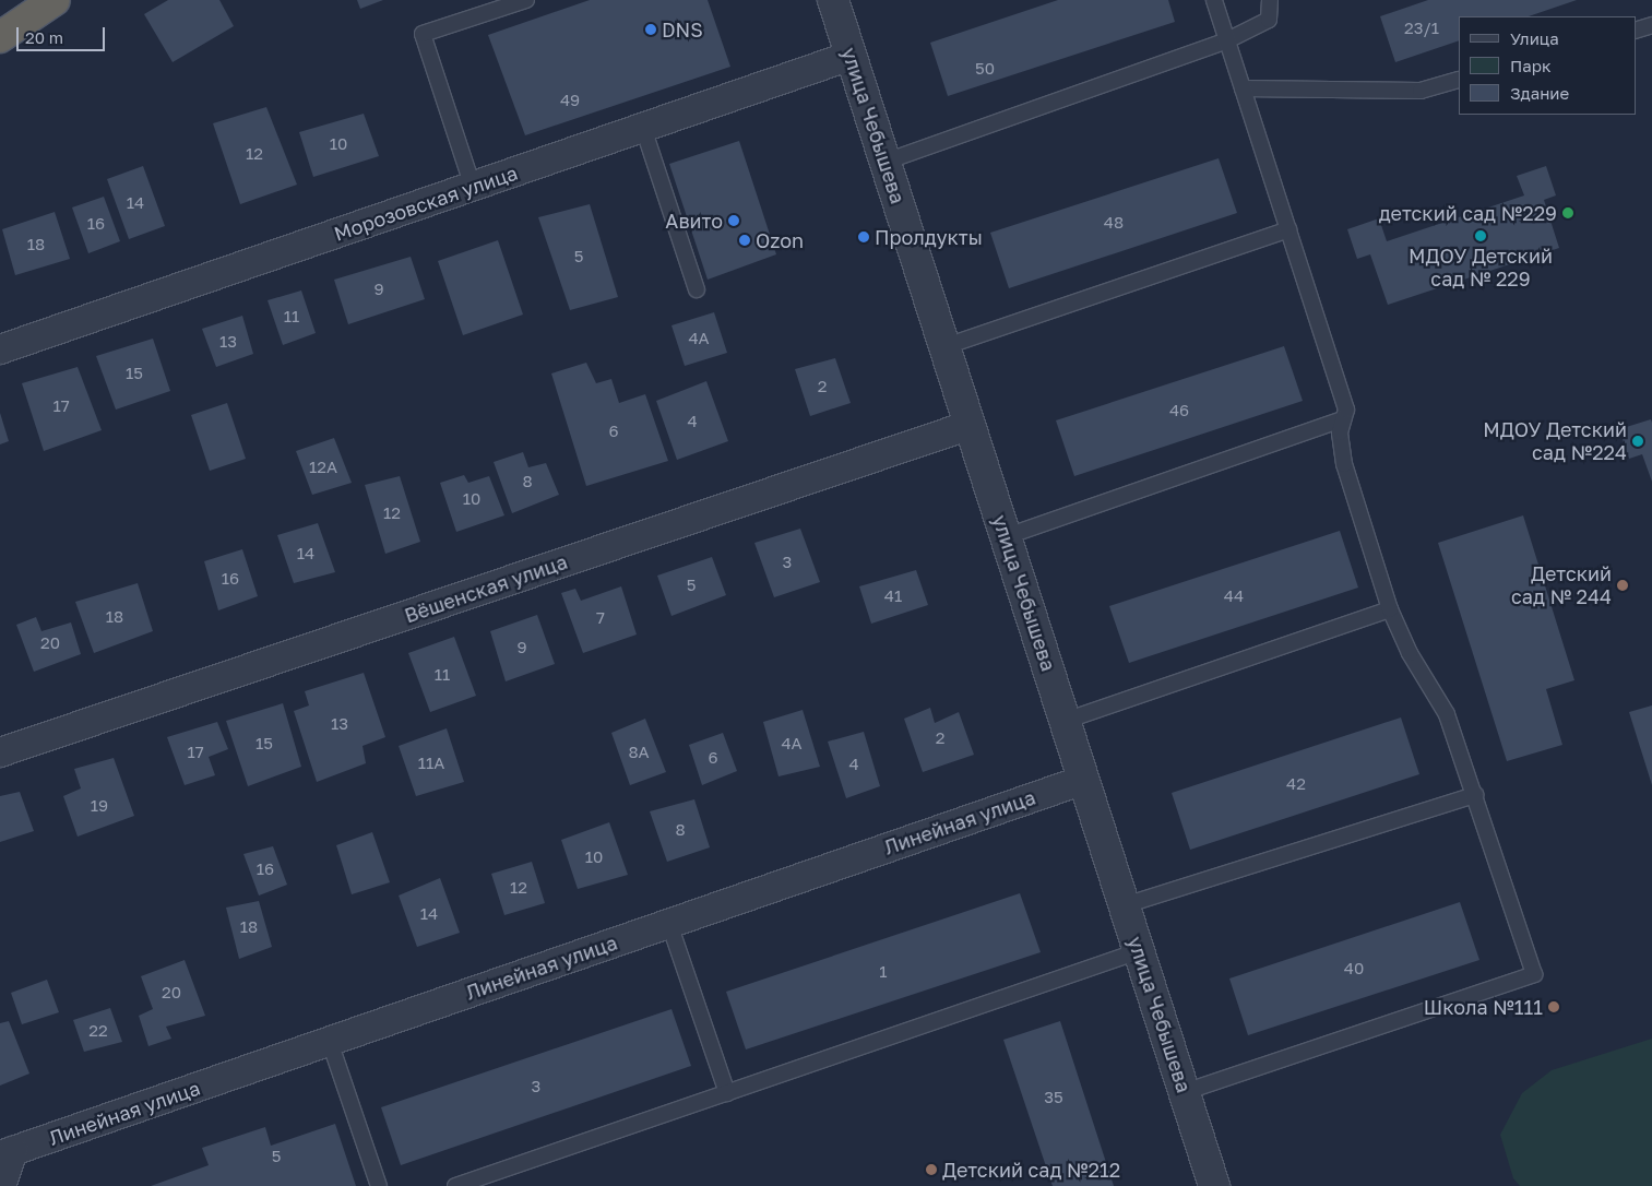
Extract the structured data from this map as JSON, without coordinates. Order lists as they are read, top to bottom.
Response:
{
  "streets": {
    "street": [
      "улица Чебышева",
      "Морозовская улица",
      "Вёшенская улица",
      "Линейная улица"
    ]
  },
  "crossings": [
    ["улица Чебышева", "Морозовская улица"],
    ["улица Чебышева", "Вёшенская улица"],
    ["улица Чебышева", "Линейная улица"]
  ],
  "places": [
    "DNS",
    "детский сад №229",
    "Авито",
    "МДОУ Детский сад № 229",
    "Пролдукты",
    "Ozon",
    "МДОУ Детский сад №224",
    "Детский сад № 244",
    "Школа №111",
    "Детский сад №212"
  ],
  "house_numbers": [
    "23/1",
    "50",
    "49",
    "10",
    "12",
    "14",
    "48",
    "16",
    "18",
    "5",
    "9",
    "11",
    "4А",
    "13",
    "15",
    "2",
    "17",
    "46",
    "4",
    "6",
    "12А",
    "8",
    "10",
    "12",
    "14",
    "3",
    "16",
    "5",
    "41",
    "44",
    "18",
    "7",
    "20",
    "9",
    "11",
    "13",
    "2",
    "15",
    "4А",
    "17",
    "8А",
    "6",
    "11А",
    "4",
    "42",
    "19",
    "8",
    "10",
    "16",
    "12",
    "14",
    "18",
    "40",
    "1",
    "20",
    "22",
    "3",
    "35",
    "5"
  ],
  "legend": ["Улица", "Парк", "Здание"],
  "scale_bar": "20 m"
}
